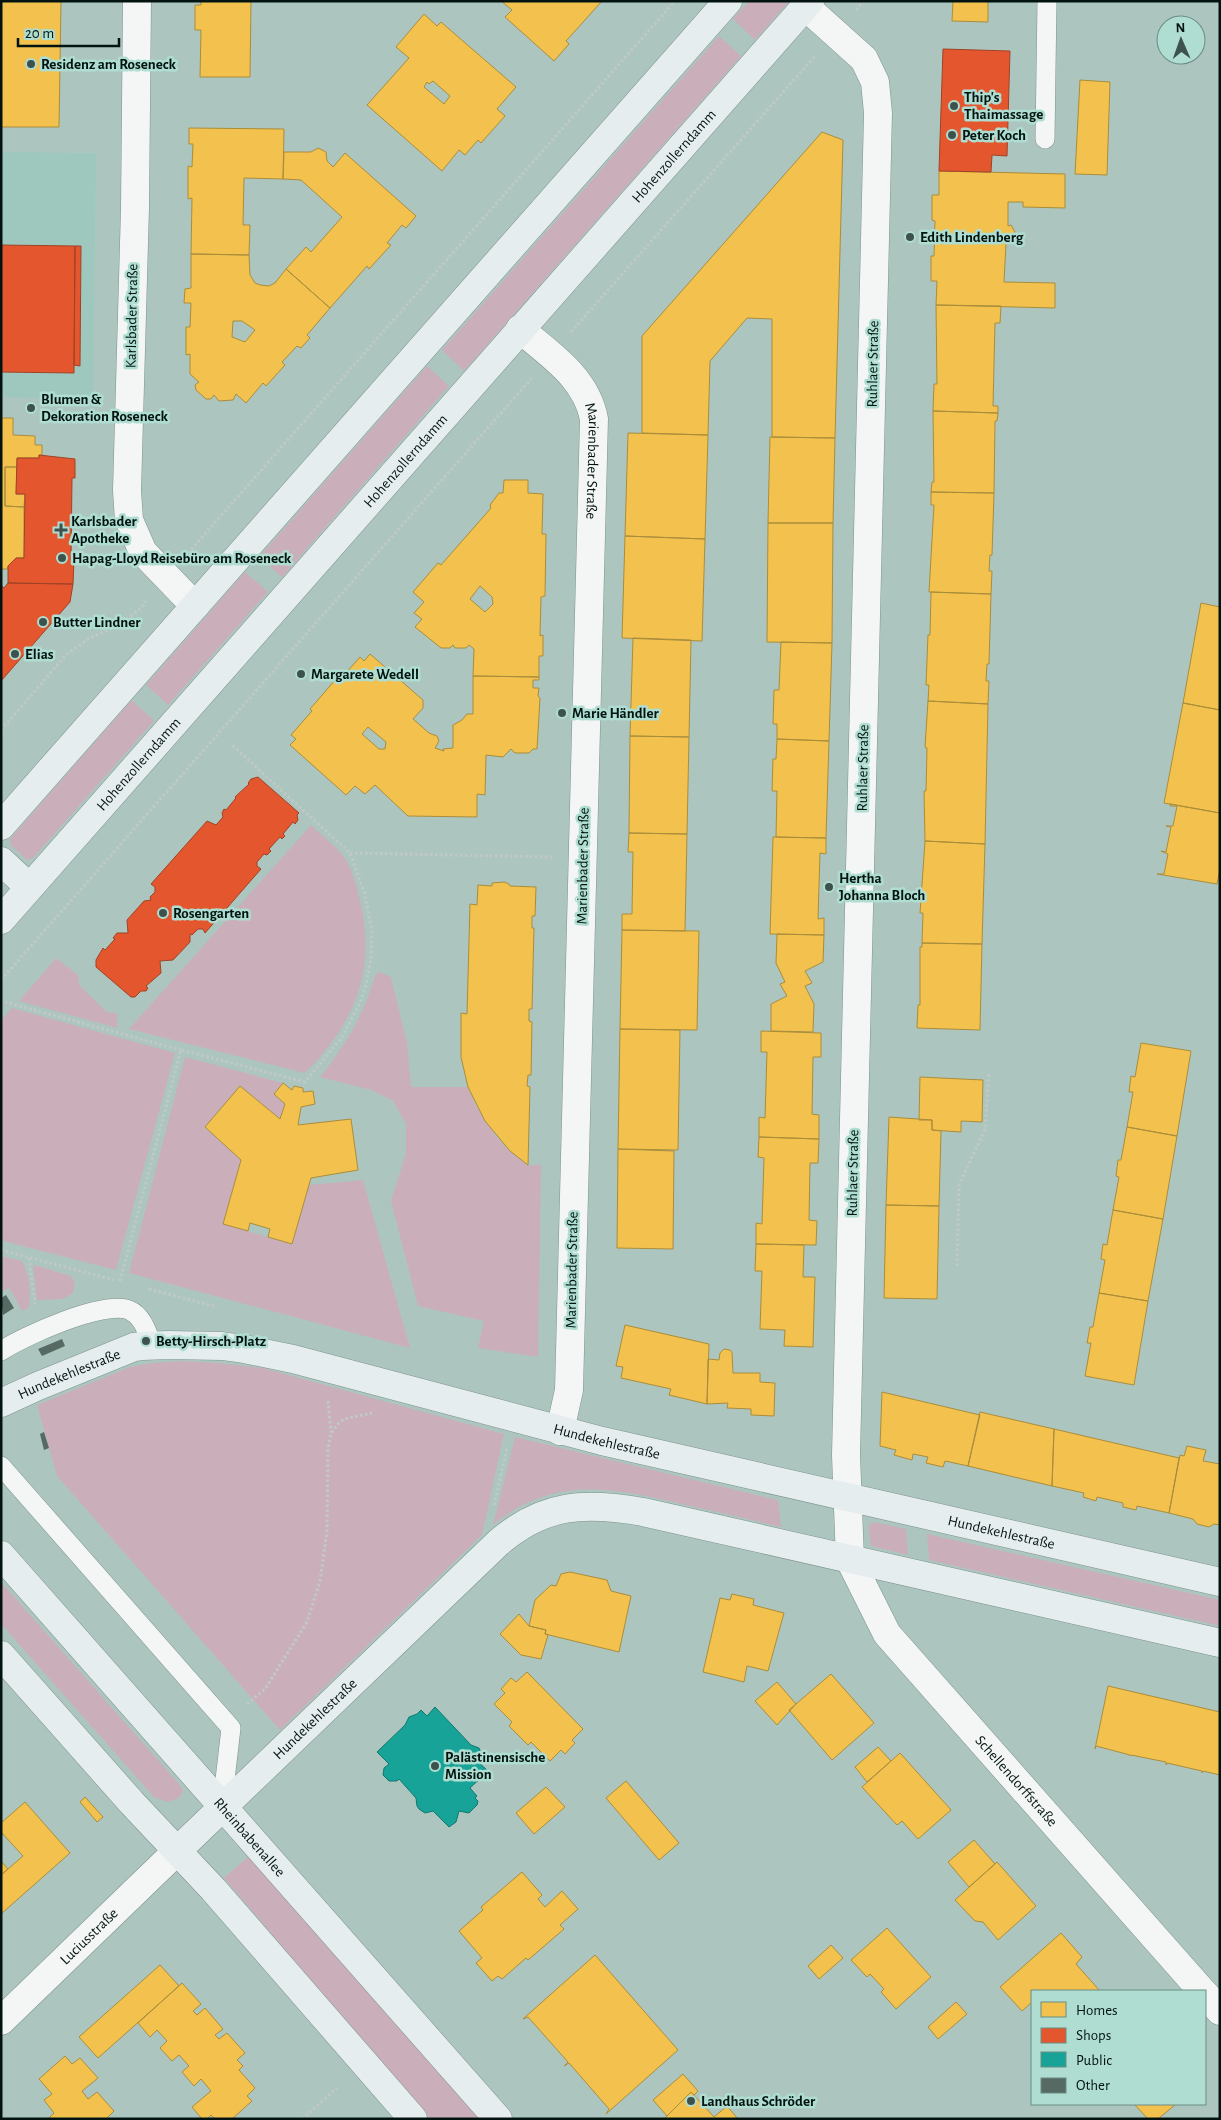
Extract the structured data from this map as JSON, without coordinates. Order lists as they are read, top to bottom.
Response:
{
  "streets": {
    "main road": ["Hohenzollerndamm", "Hundekehlestraße", "Rheinbabenallee"],
    "street": [
      "Karlsbader Straße",
      "Ruhlaer Straße",
      "Marienbader Straße",
      "Schellendorffstraße",
      "Luciusstraße"
    ]
  },
  "crossings": [
    ["Hohenzollerndamm", "Ruhlaer Straße"],
    ["Hohenzollerndamm", "Marienbader Straße"],
    ["Ruhlaer Straße", "Hundekehlestraße"],
    ["Ruhlaer Straße", "Schellendorffstraße"],
    ["Marienbader Straße", "Hundekehlestraße"],
    ["Hundekehlestraße", "Schellendorffstraße"],
    ["Hundekehlestraße", "Rheinbabenallee"],
    ["Hundekehlestraße", "Luciusstraße"]
  ],
  "places": {
    "other": [
      "Residenz am Roseneck",
      "Thip's Thaimassage",
      "Peter Koch",
      "Edith Lindenberg",
      "Blumen & Dekoration Roseneck",
      "Hapag-Lloyd Reisebüro am Roseneck",
      "Butter Lindner",
      "Elias",
      "Margarete Wedell",
      "Marie Händler",
      "Hertha Johanna Bloch",
      "Rosengarten",
      "Betty-Hirsch-Platz",
      "Palästinensische Mission",
      "Landhaus Schröder"
    ],
    "health": ["Karlsbader Apotheke"]
  },
  "legend": [
    "Homes",
    "Shops",
    "Public",
    "Other"
  ],
  "scale_bar": "20 m",
  "north": "top"
}
